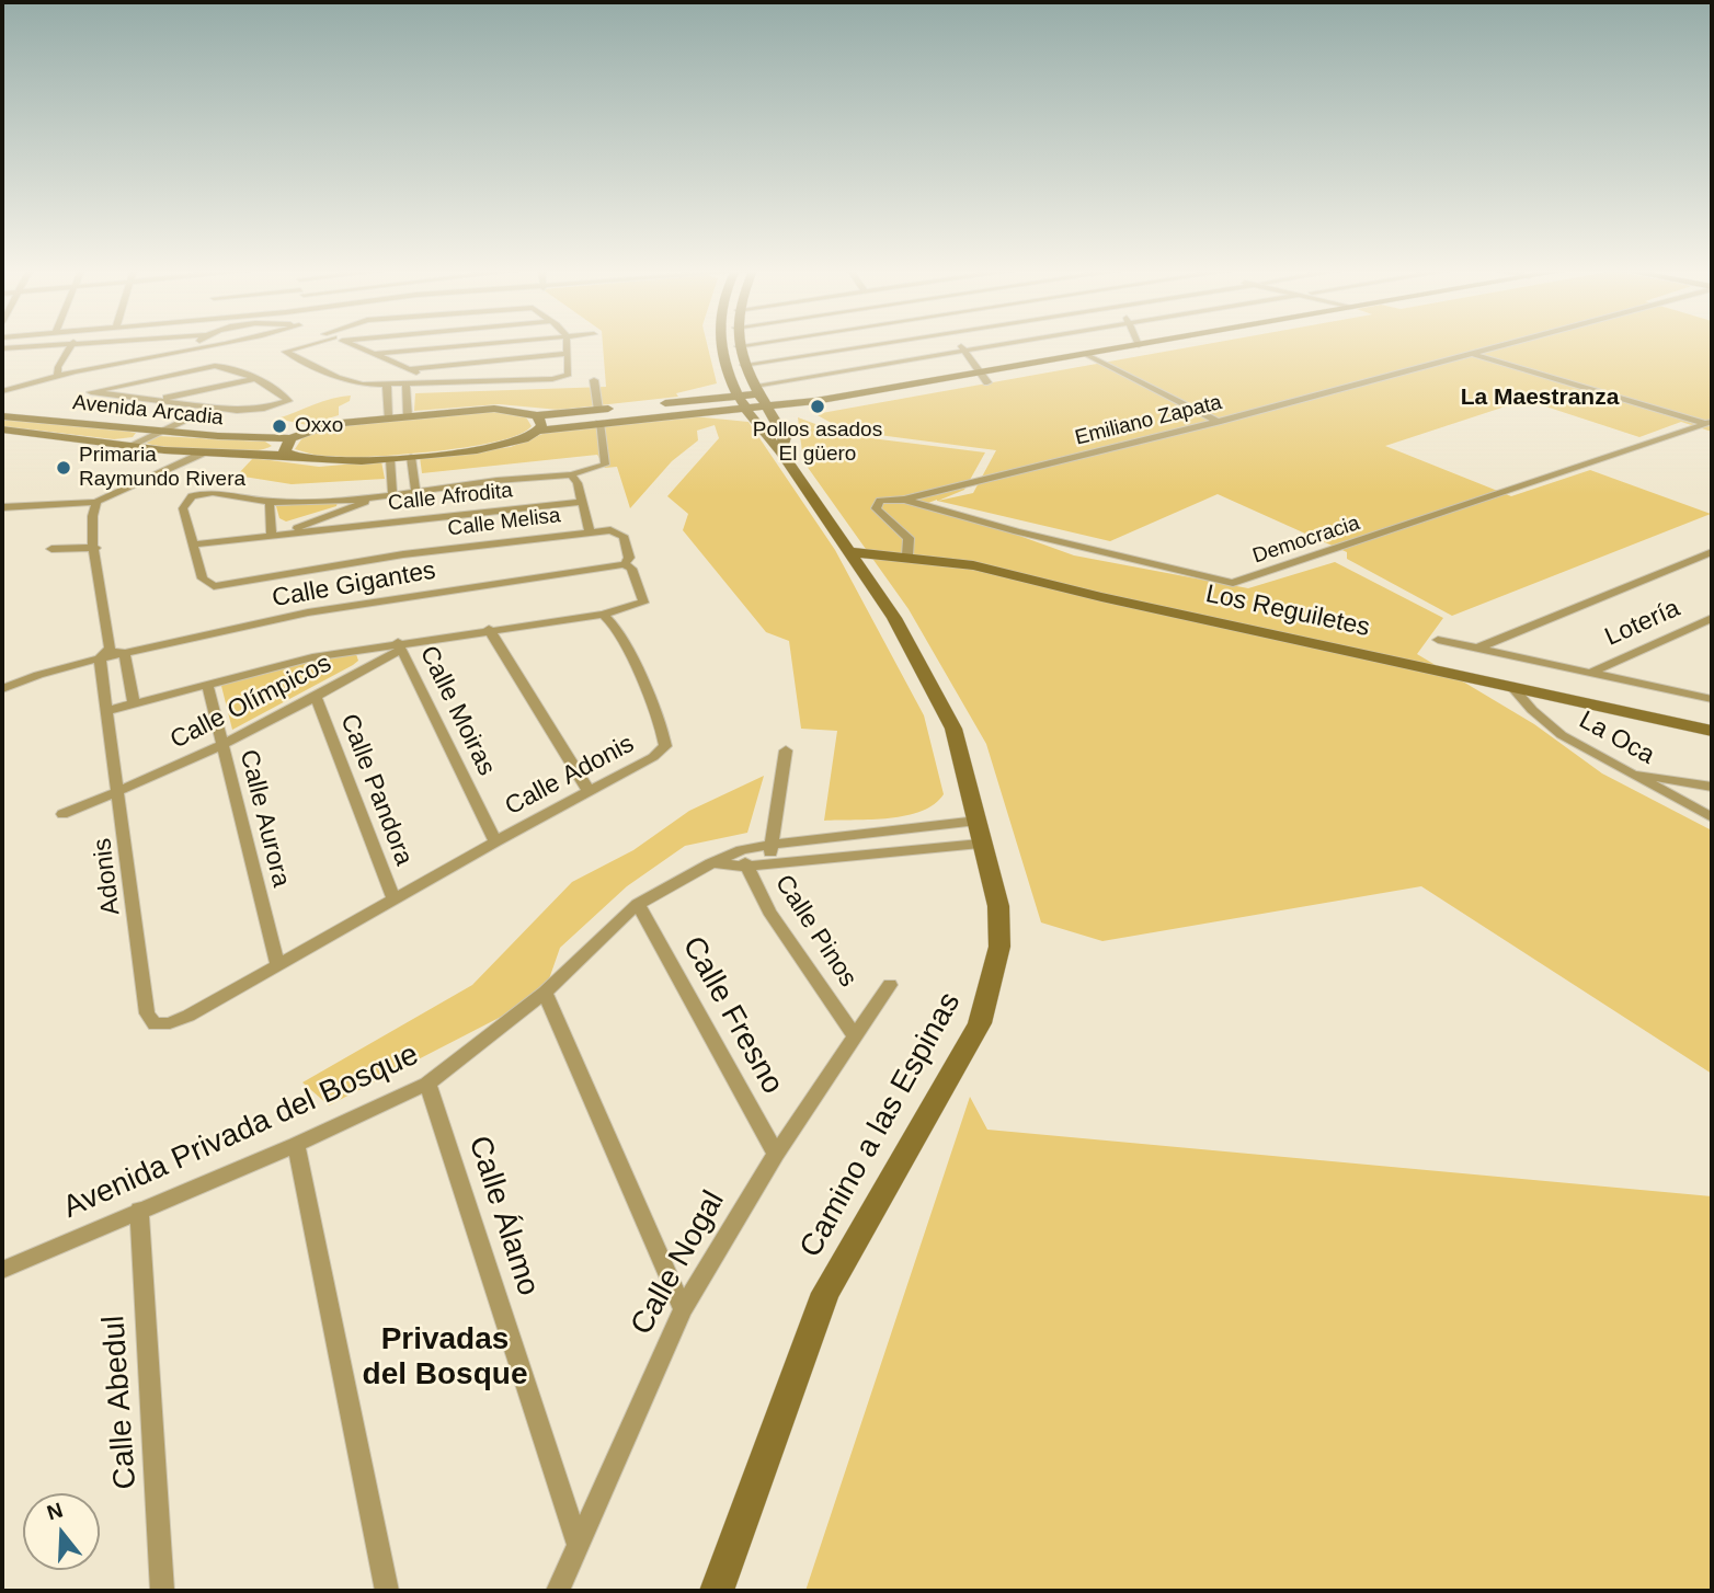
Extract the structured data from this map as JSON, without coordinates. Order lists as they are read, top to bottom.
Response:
{
  "streets": {
    "street": [
      "Avenida Arcadia",
      "Emiliano Zapata",
      "Calle Afrodita",
      "Calle Melisa",
      "Democracia",
      "Calle Gigantes",
      "Los Reguiletes",
      "Lotería",
      "Calle Olímpicos",
      "Calle Moiras",
      "La Oca",
      "Calle Adonis",
      "Calle Pandora",
      "Calle Aurora",
      "Adonis",
      "Calle Pinos",
      "Calle Fresno",
      "Camino a las Espinas",
      "Avenida Privada del Bosque",
      "Calle Álamo",
      "Calle Nogal",
      "Calle Abedul"
    ]
  },
  "crossings": [
    ["Emiliano Zapata", "Democracia"],
    ["Emiliano Zapata", "Los Reguiletes"],
    ["Calle Afrodita", "Calle Melisa"],
    ["Calle Gigantes", "Adonis"],
    ["Los Reguiletes", "La Oca"],
    ["Los Reguiletes", "Camino a las Espinas"],
    ["Calle Olímpicos", "Calle Moiras"],
    ["Calle Olímpicos", "Calle Pandora"],
    ["Calle Olímpicos", "Calle Aurora"],
    ["Calle Olímpicos", "Adonis"],
    ["Calle Moiras", "Calle Adonis"],
    ["Calle Adonis", "Calle Pandora"],
    ["Calle Adonis", "Calle Aurora"],
    ["Calle Adonis", "Adonis"],
    ["Calle Pinos", "Avenida Privada del Bosque"],
    ["Calle Pinos", "Calle Nogal"],
    ["Calle Fresno", "Avenida Privada del Bosque"],
    ["Calle Fresno", "Calle Nogal"],
    ["Camino a las Espinas", "Avenida Privada del Bosque"],
    ["Avenida Privada del Bosque", "Calle Álamo"],
    ["Avenida Privada del Bosque", "Calle Abedul"],
    ["Calle Álamo", "Calle Nogal"]
  ],
  "districts": ["La Maestranza", "Privadas del Bosque"],
  "places": ["Pollos asados El güero", "Oxxo", "Primaria Raymundo Rivera"],
  "north": "top"
}
